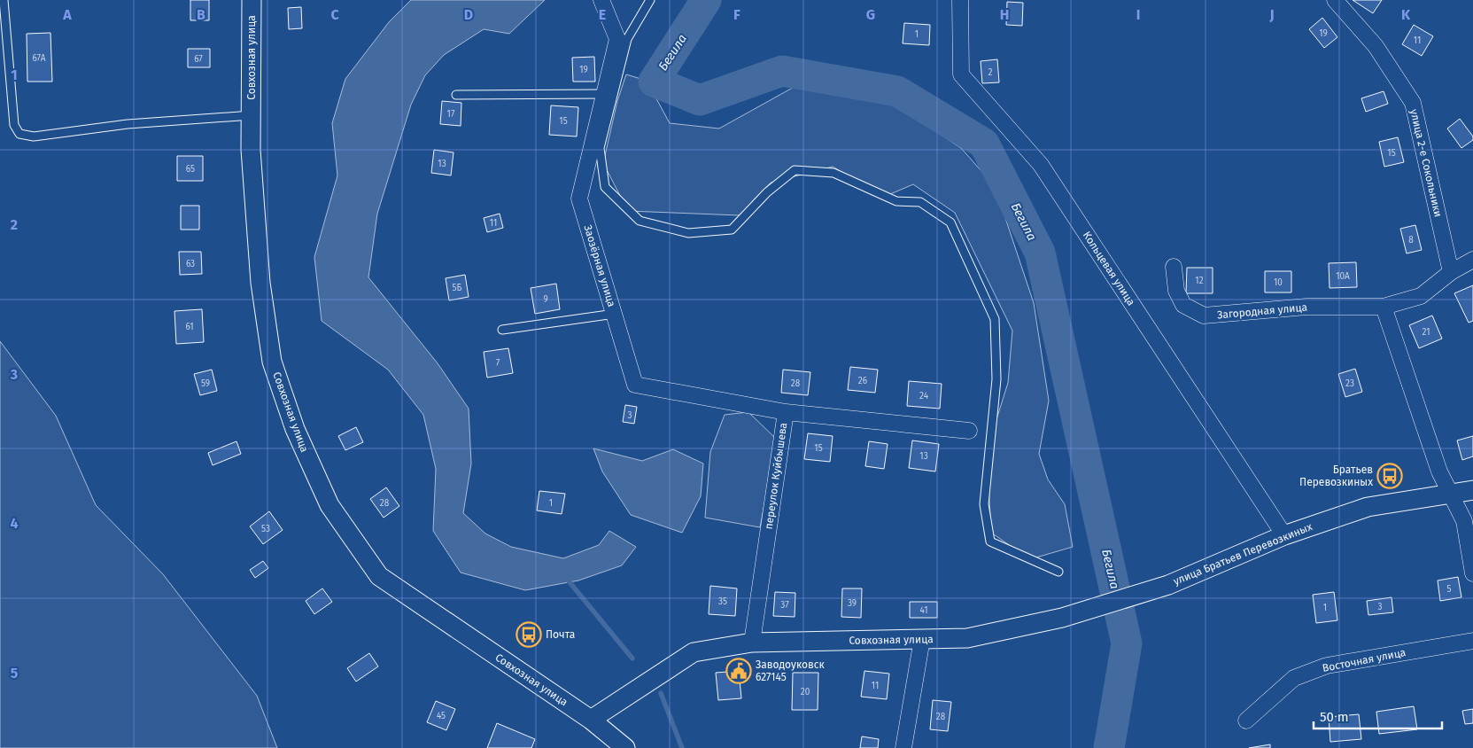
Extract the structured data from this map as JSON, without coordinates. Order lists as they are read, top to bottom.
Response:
{
  "streets": {
    "street": [
      "Совхозная улица",
      "улица 2-е Сокольники",
      "Заозёрная улица",
      "Кольцевая улица",
      "Загородная улица",
      "переулок Куйбышева",
      "улица Братьев Перевозкиных",
      "Восточная улица"
    ]
  },
  "crossings": [
    ["Совхозная улица", "переулок Куйбышева"],
    ["Совхозная улица", "улица Братьев Перевозкиных"],
    ["улица 2-е Сокольники", "Загородная улица"],
    ["Заозёрная улица", "переулок Куйбышева"],
    ["Кольцевая улица", "улица Братьев Перевозкиных"]
  ],
  "water": ["Бегила"],
  "places": {
    "bus stop": ["Братьев Перевозкиных", "Почта"],
    "public building": ["Заводоуковск 627145"]
  },
  "house_numbers": [
    "19",
    "1",
    "11",
    "67А",
    "67",
    "19",
    "2",
    "17",
    "15",
    "15",
    "13",
    "65",
    "11",
    "8",
    "63",
    "10А",
    "12",
    "10",
    "5Б",
    "9",
    "61",
    "21",
    "7",
    "26",
    "59",
    "28",
    "23",
    "24",
    "3",
    "15",
    "13",
    "28",
    "1",
    "53",
    "5",
    "35",
    "39",
    "37",
    "3",
    "1",
    "41",
    "11",
    "20",
    "45",
    "28"
  ],
  "scale_bar": "50 m",
  "grid": {
    "columns": [
      "A",
      "B",
      "C",
      "D",
      "E",
      "F",
      "G",
      "H",
      "I",
      "J",
      "K"
    ],
    "rows": [
      "1",
      "2",
      "3",
      "4",
      "5"
    ]
  }
}
